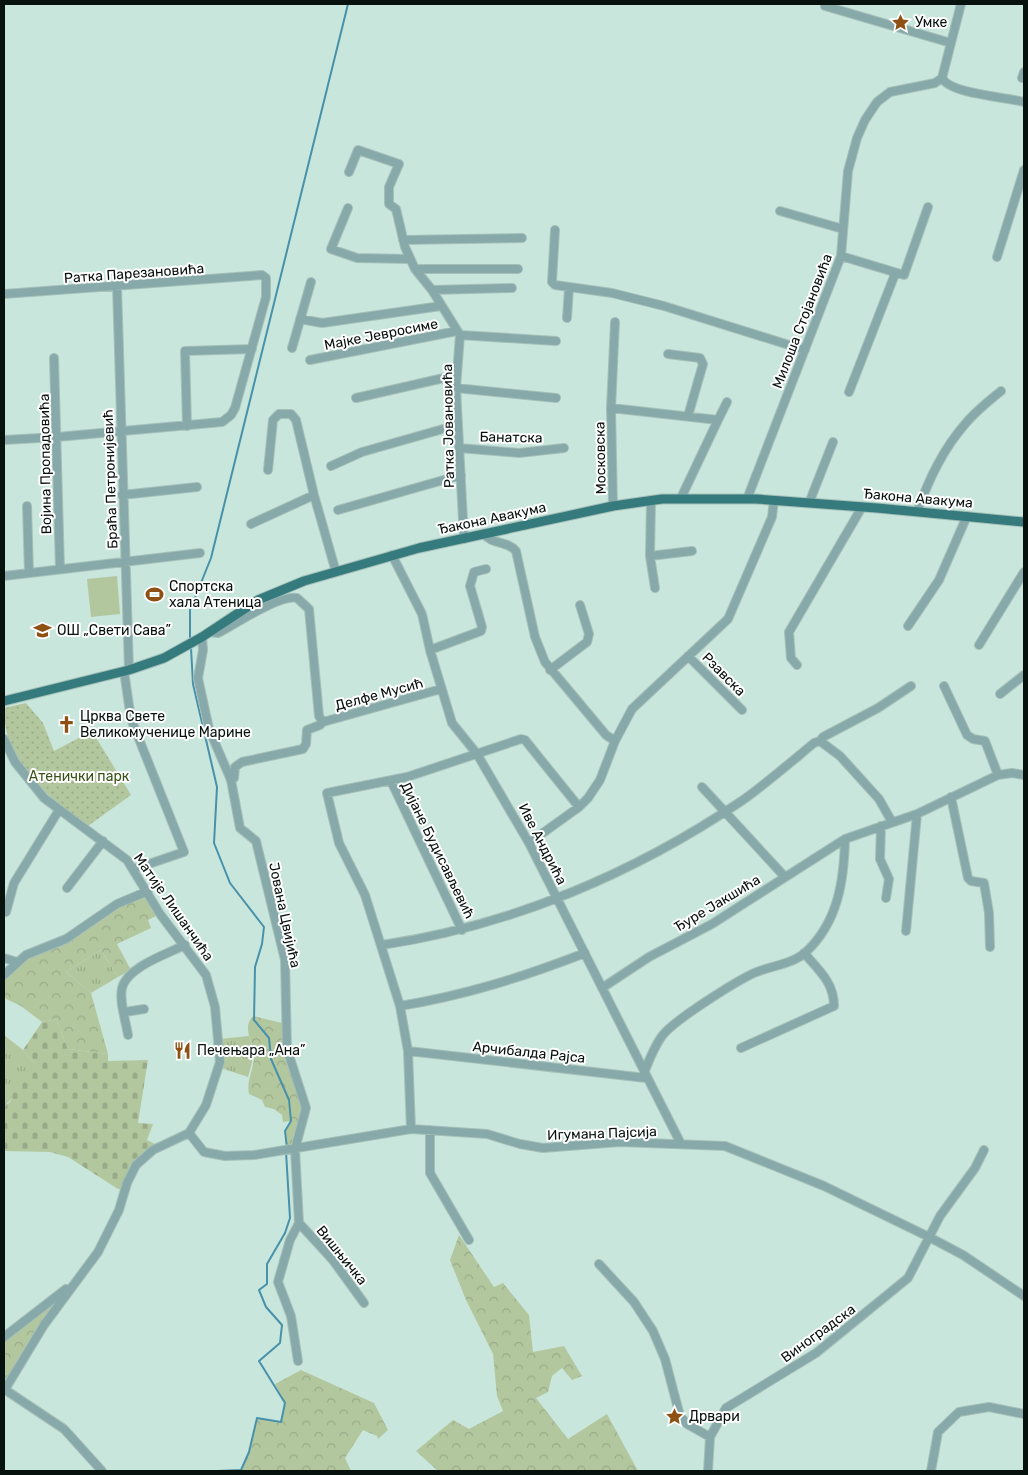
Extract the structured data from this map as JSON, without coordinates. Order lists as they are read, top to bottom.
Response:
{
  "streets": {
    "main road": ["Ђакона Авакума"],
    "street": [
      "Ратка Парезановића",
      "Милоша Стојановића",
      "Мајке Јевросиме",
      "Ратка Јовановића",
      "Банатска",
      "Московска",
      "Војина Пропадовића",
      "Браћа Петронијевић",
      "Рзавска",
      "Делфе Мусић",
      "Иве Андрића",
      "Дијане Будисављевић",
      "Ђуре Јакшића",
      "Матије Лишанчића",
      "Јована Цвијића",
      "Арчибалда Рајса",
      "Игумана Пајсија",
      "Вишњичка",
      "Виноградска"
    ]
  },
  "crossings": [
    ["Ратка Парезановића", "Браћа Петронијевић"],
    ["Милоша Стојановића", "Ђакона Авакума"],
    ["Мајке Јевросиме", "Ратка Јовановића"],
    ["Ратка Јовановића", "Банатска"],
    ["Ратка Јовановића", "Ђакона Авакума"],
    ["Московска", "Ђакона Авакума"],
    ["Браћа Петронијевић", "Ђакона Авакума"],
    ["Браћа Петронијевић", "Матије Лишанчића"],
    ["Ђакона Авакума", "Иве Андрића"],
    ["Ђакона Авакума", "Јована Цвијића"],
    ["Делфе Мусић", "Иве Андрића"],
    ["Иве Андрића", "Ђуре Јакшића"],
    ["Иве Андрића", "Арчибалда Рајса"],
    ["Иве Андрића", "Игумана Пајсија"],
    ["Матије Лишанчића", "Игумана Пајсија"],
    ["Јована Цвијића", "Игумана Пајсија"],
    ["Јована Цвијића", "Вишњичка"],
    ["Игумана Пајсија", "Виноградска"]
  ],
  "parks": ["Атенички парк"],
  "places": {
    "place": ["Умке", "Дрвари"],
    "sports": ["Спортска хала Атеница"],
    "school or university": ["ОШ „Свети Сава”"],
    "church": ["Црква Свете Великомученице Марине"],
    "restaurant": ["Печењара „Ана”"]
  }
}
